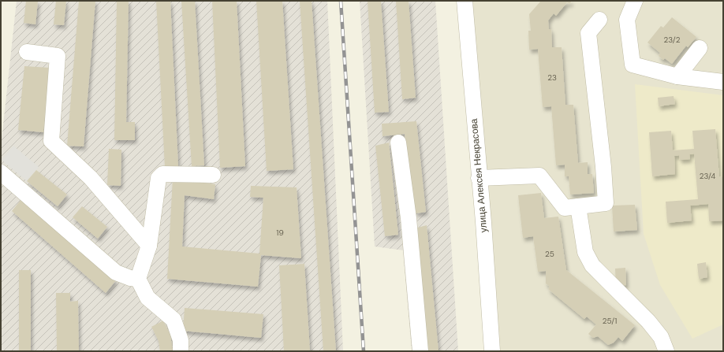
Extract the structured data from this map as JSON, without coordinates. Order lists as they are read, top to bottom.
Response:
{
  "streets": {
    "street": ["улица Алексея Некрасова"]
  },
  "house_numbers": [
    "23/2",
    "23",
    "23/4",
    "19",
    "25",
    "25/1"
  ]
}
